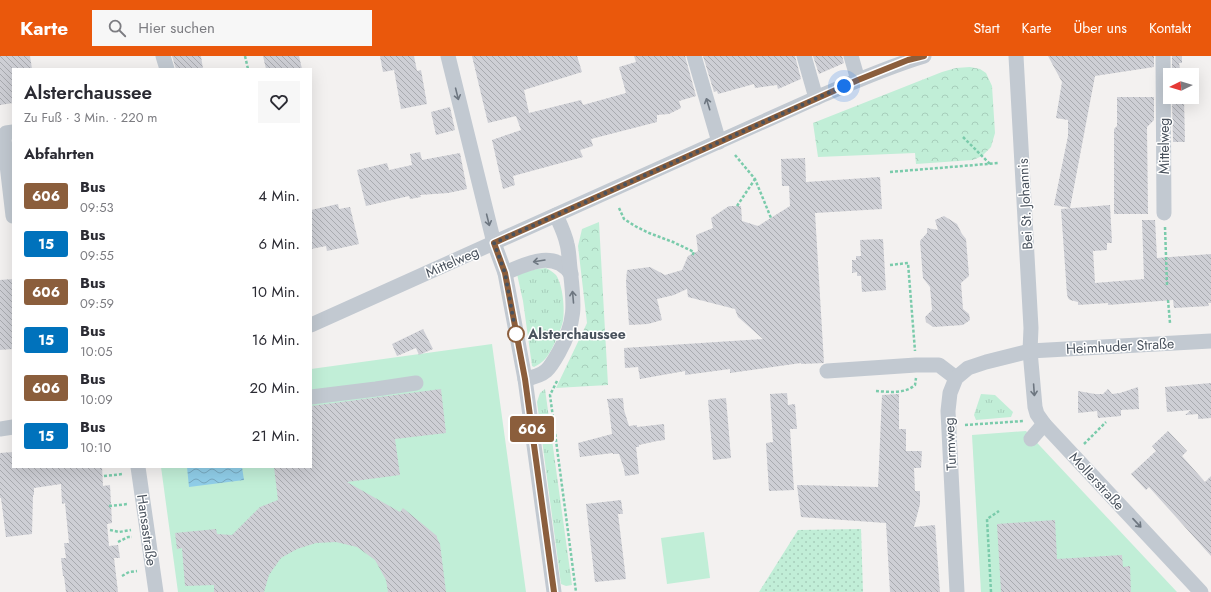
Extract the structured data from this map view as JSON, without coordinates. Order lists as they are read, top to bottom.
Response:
{
  "streets": {
    "street": [
      "Mittelweg",
      "Bei St. Johannis",
      "Heimhuder Straße",
      "Turmweg",
      "Mollerstraße",
      "Hansastraße"
    ]
  },
  "crossings": [
    ["Bei St. Johannis", "Heimhuder Straße"],
    ["Bei St. Johannis", "Mollerstraße"],
    ["Heimhuder Straße", "Mollerstraße"]
  ],
  "one_way": ["Mollerstraße"],
  "places": ["Alsterchaussee"],
  "lines": ["bus line 606"],
  "north": "left",
  "page": {
    "header": "Karte",
    "search": "Hier suchen",
    "nav": [
      "Start",
      "Karte",
      "Über uns",
      "Kontakt"
    ],
    "on_map": "606",
    "heading": [
      ["Alsterchaussee", "Zu Fuß · 3 Min. · 220 m"],
      "Abfahrten"
    ],
    "list": [
      {
        "mark": "606",
        "name": "Bus",
        "note": "09:53",
        "value": "4 Min."
      },
      {
        "mark": "15",
        "name": "Bus",
        "note": "09:55",
        "value": "6 Min."
      },
      {
        "mark": "606",
        "name": "Bus",
        "note": "09:59",
        "value": "10 Min."
      },
      {
        "mark": "15",
        "name": "Bus",
        "note": "10:05",
        "value": "16 Min."
      },
      {
        "mark": "606",
        "name": "Bus",
        "note": "10:09",
        "value": "20 Min."
      },
      {
        "mark": "15",
        "name": "Bus",
        "note": "10:10",
        "value": "21 Min."
      }
    ]
  }
}
